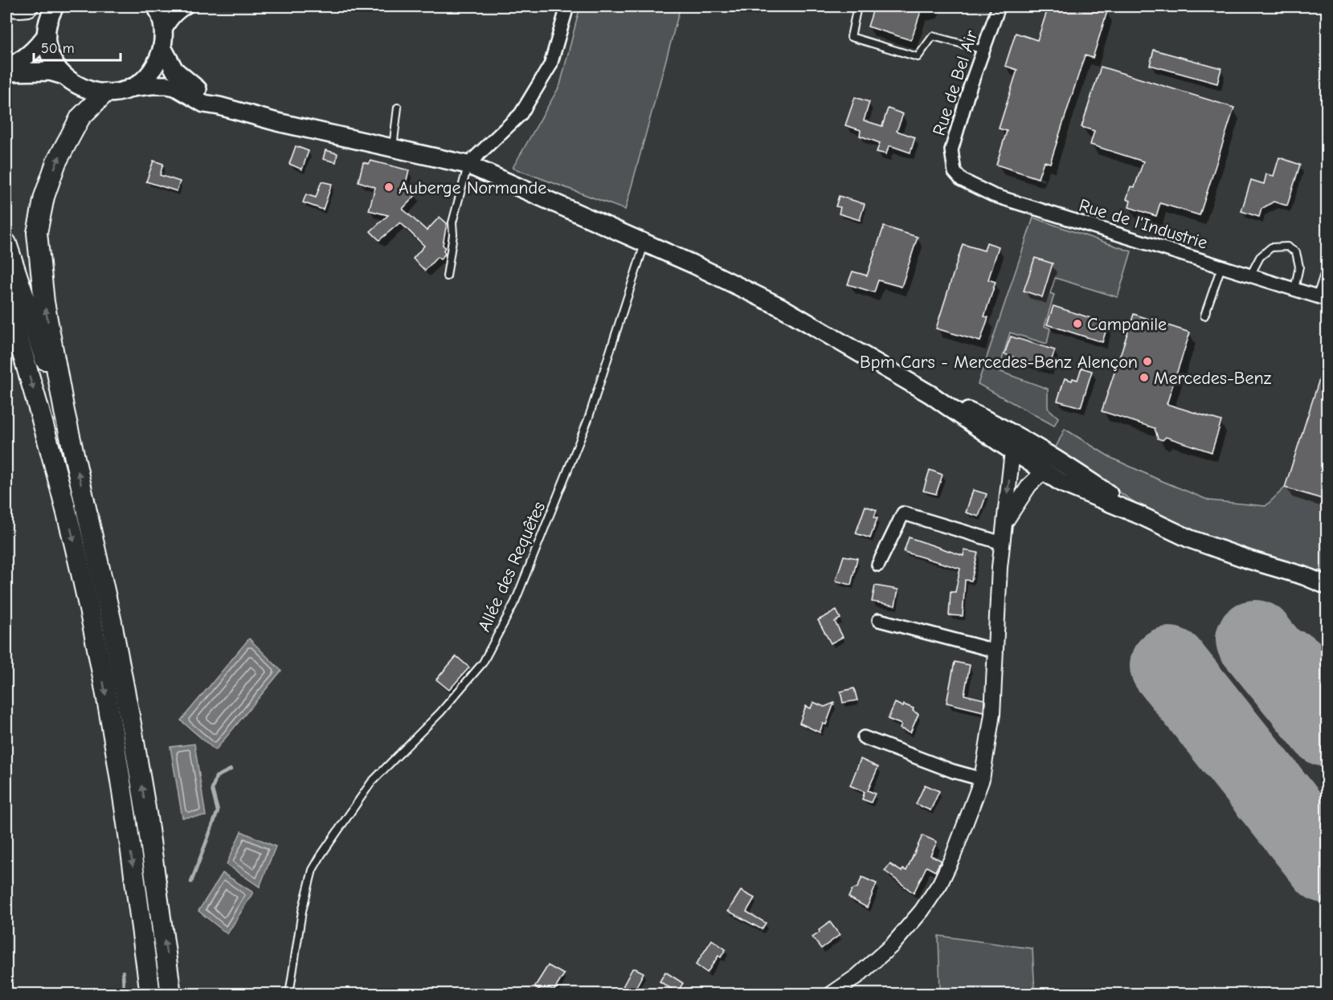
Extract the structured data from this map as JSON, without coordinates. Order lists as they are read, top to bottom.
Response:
{
  "streets": {
    "street": ["Rue de Bel Air", "Rue de l'Industrie"],
    "lane": ["Allée des Requêtes"]
  },
  "crossings": [
    ["Rue de Bel Air", "Rue de l'Industrie"]
  ],
  "places": [
    "Auberge Normande",
    "Campanile",
    "Bpm Cars - Mercedes-Benz Alençon",
    "Mercedes-Benz"
  ],
  "scale_bar": "50 m"
}
